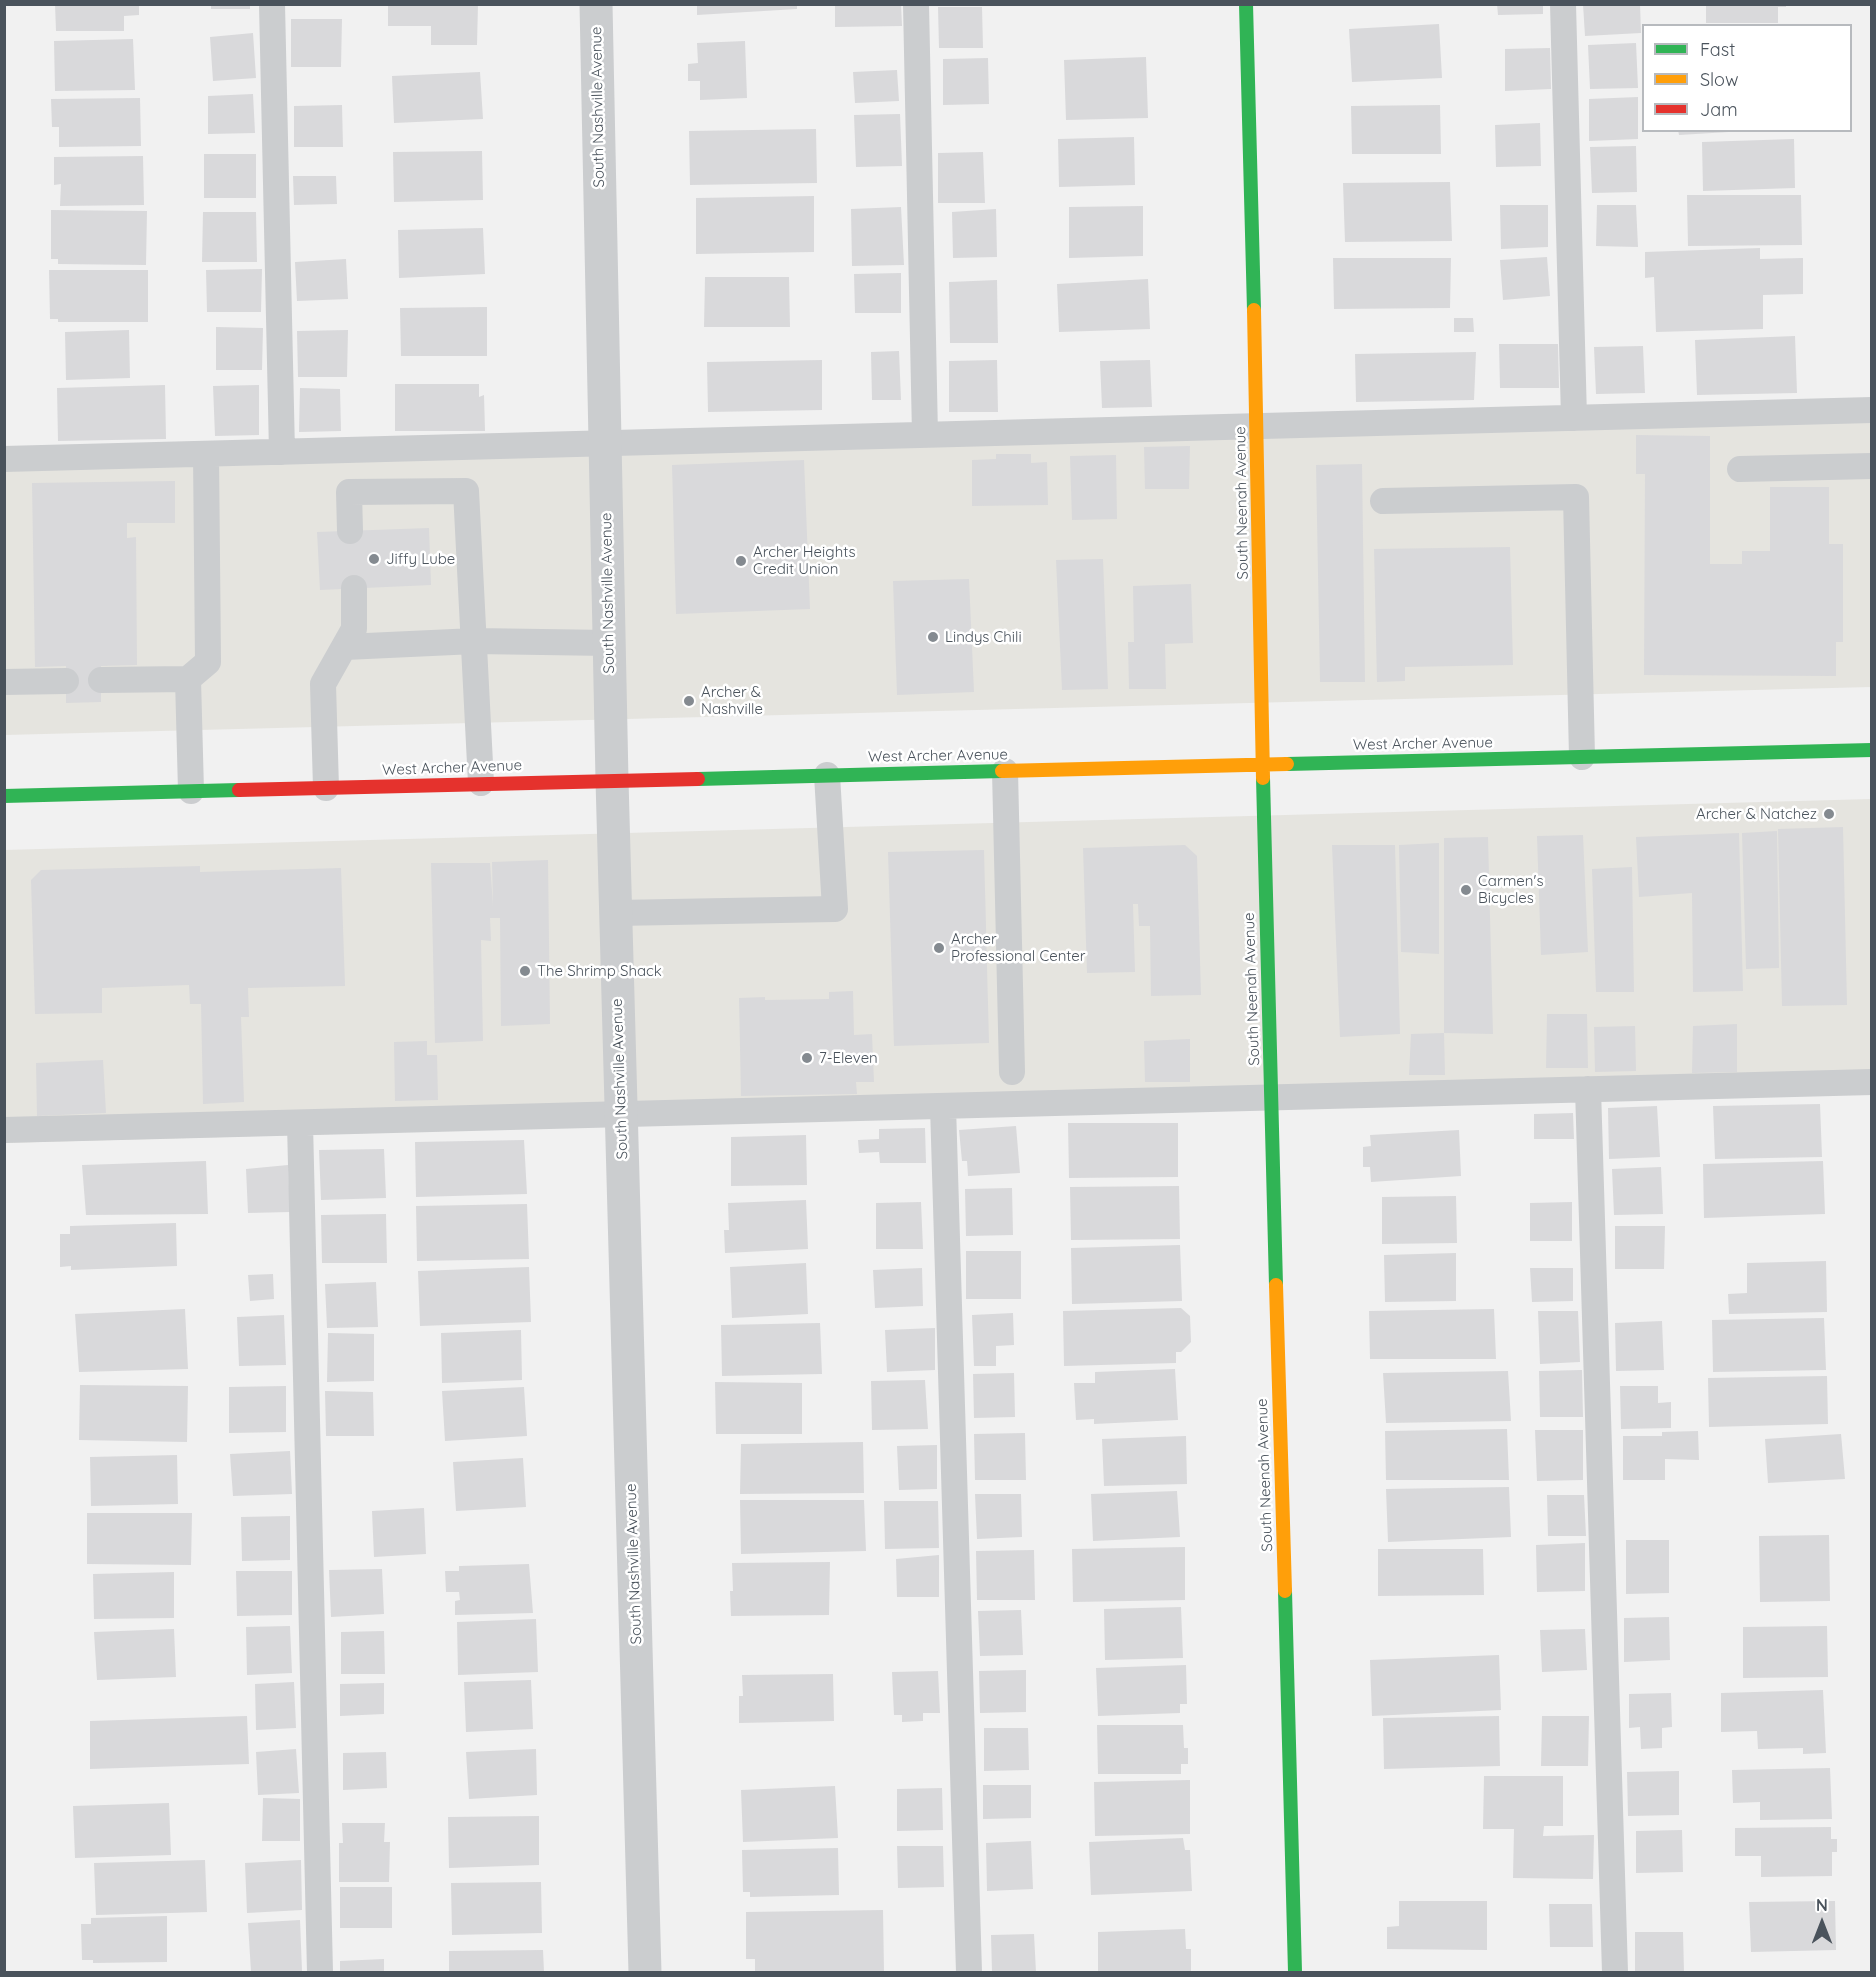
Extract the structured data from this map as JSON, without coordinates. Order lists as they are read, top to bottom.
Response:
{
  "streets": {
    "street": ["South Nashville Avenue", "South Neenah Avenue", "West Archer Avenue"]
  },
  "crossings": [
    ["South Nashville Avenue", "West Archer Avenue"],
    ["South Neenah Avenue", "West Archer Avenue"]
  ],
  "places": [
    "Jiffy Lube",
    "Archer Heights Credit Union",
    "Lindys Chili",
    "Archer & Nashville",
    "Archer & Natchez",
    "Carmen's Bicycles",
    "Archer Professional Center",
    "The Shrimp Shack",
    "7-Eleven"
  ],
  "legend": ["Fast", "Slow", "Jam"],
  "north": "top"
}
